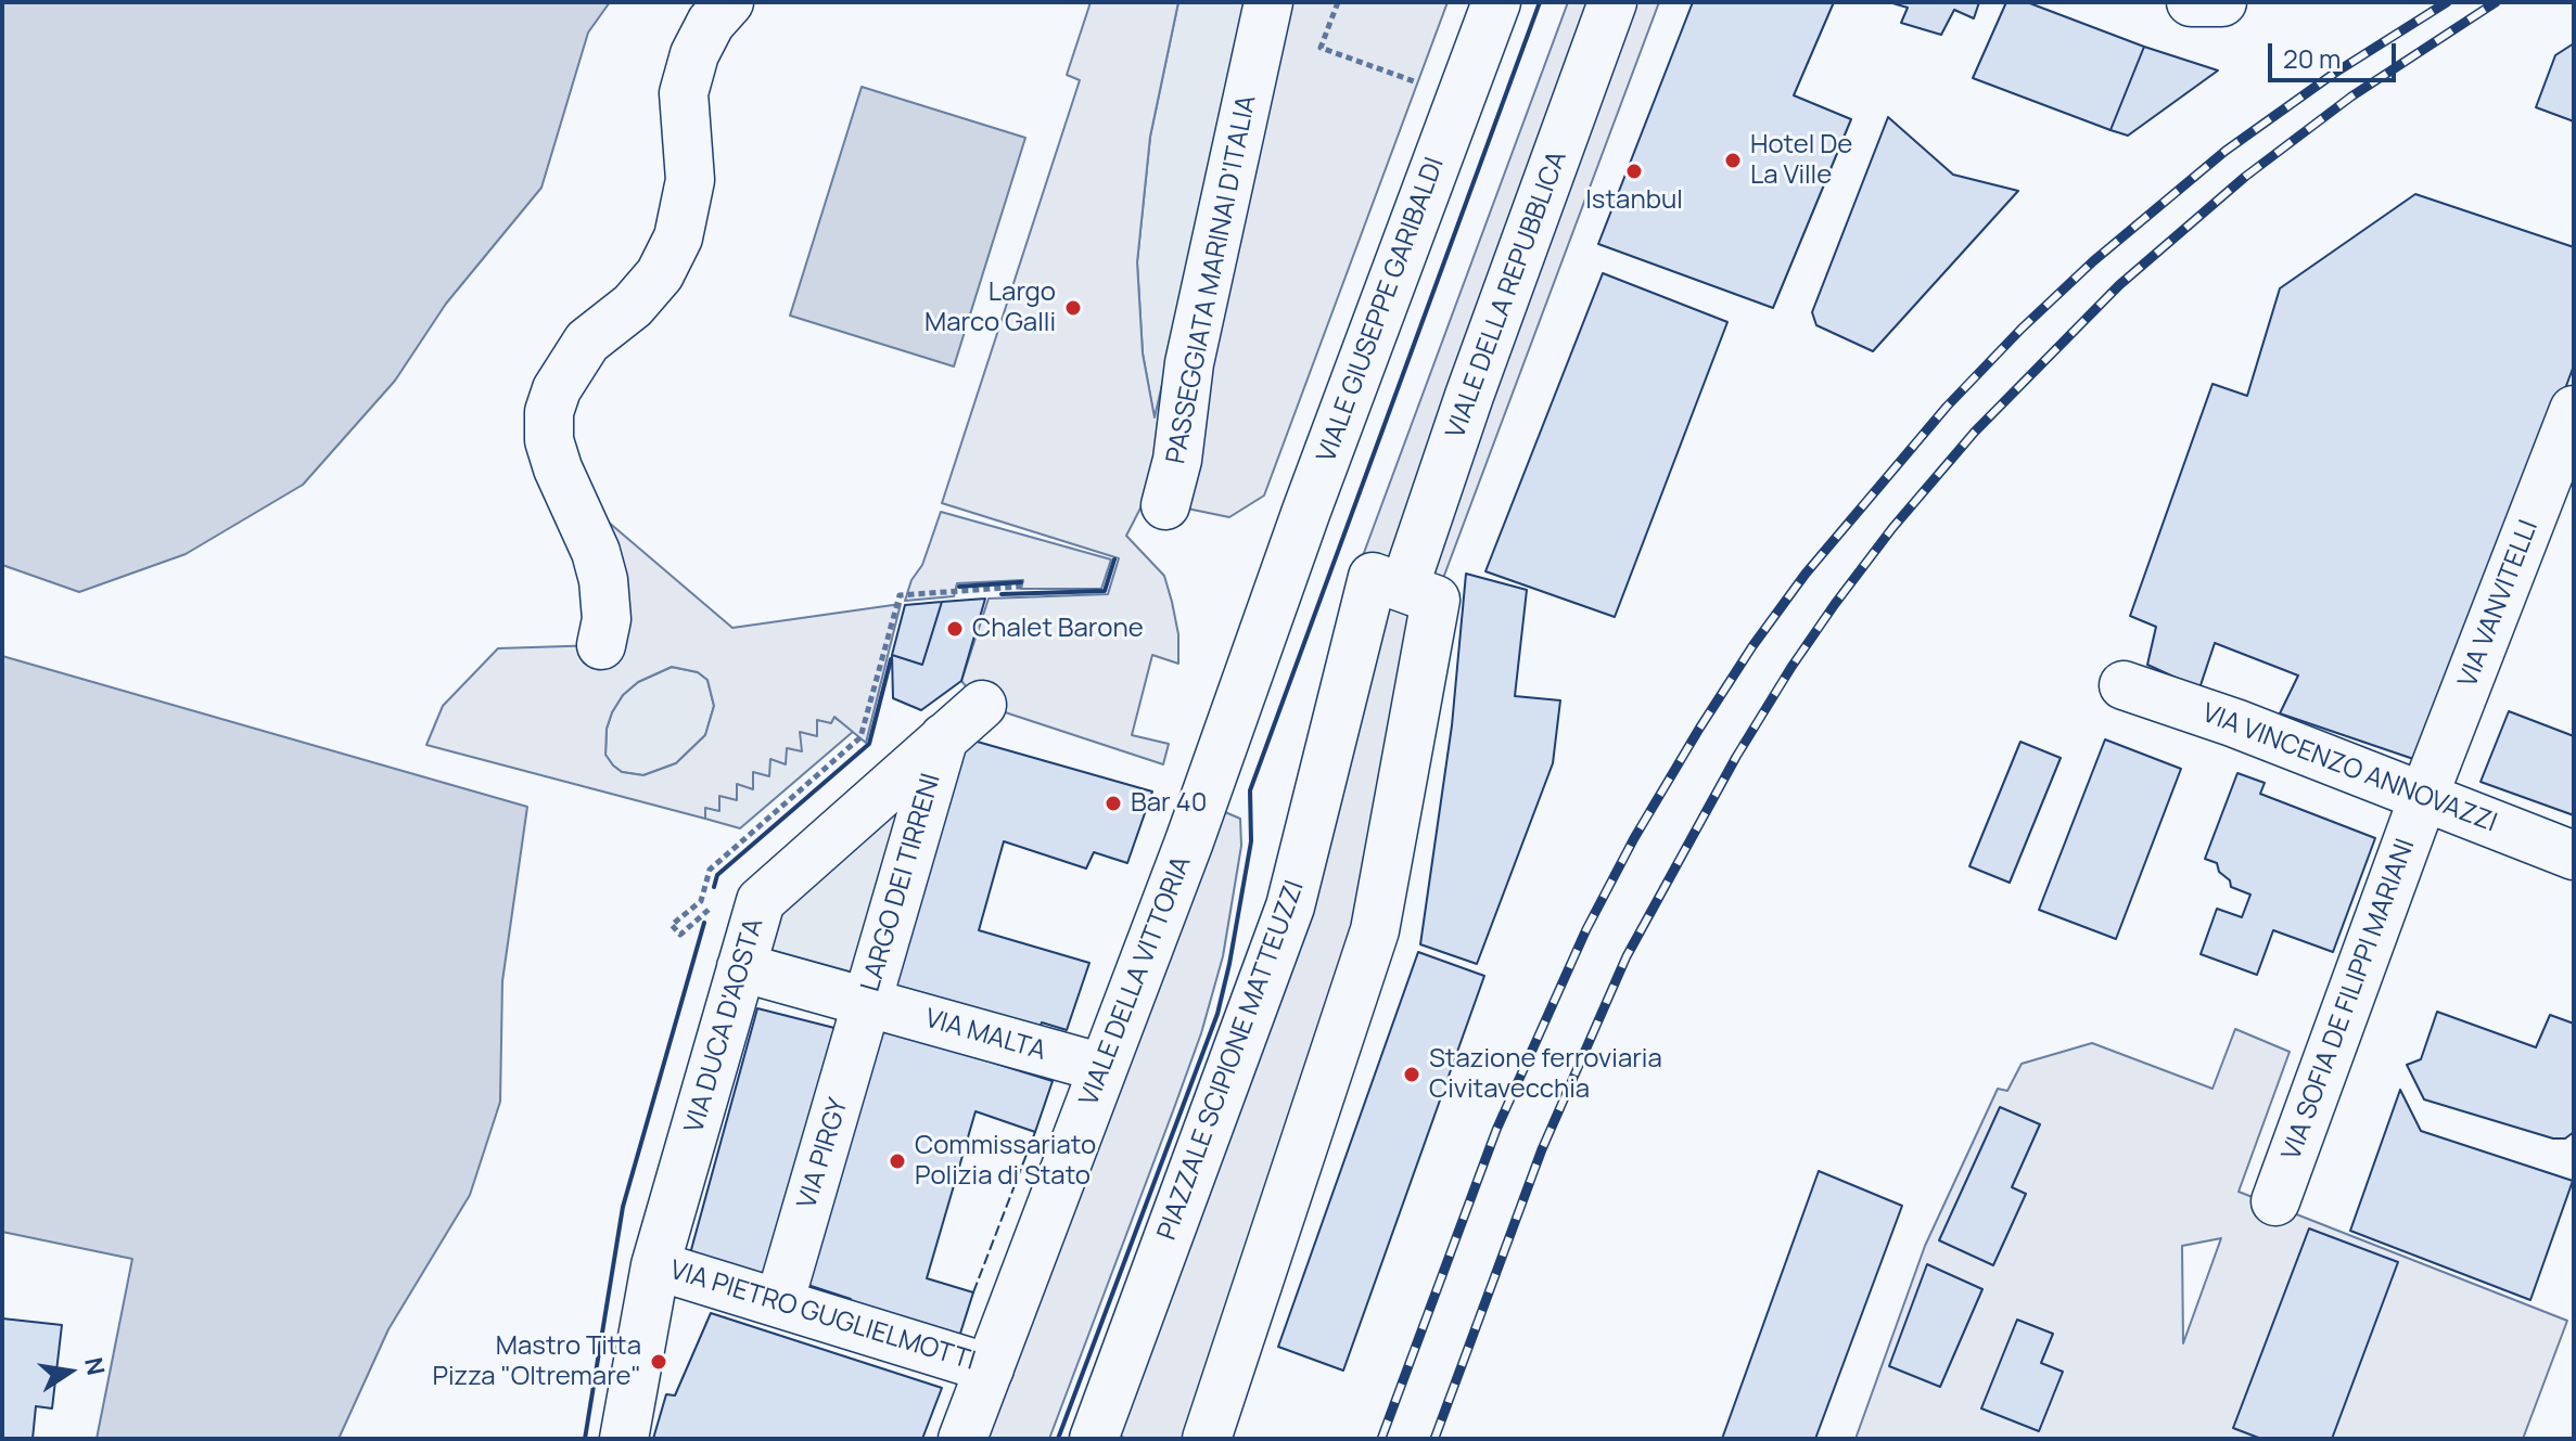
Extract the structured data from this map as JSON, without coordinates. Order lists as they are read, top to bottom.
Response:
{
  "streets": {
    "street": [
      "PASSEGGIATA MARINAI D'ITALIA",
      "VIALE DELLA REPUBBLICA",
      "VIALE GIUSEPPE GARIBALDI",
      "VIA VANVITELLI",
      "VIA VINCENZO ANNOVAZZI",
      "LARGO DEI TIRRENI",
      "VIALE DELLA VITTORIA",
      "VIA SOFIA DE FILIPPI MARIANI",
      "VIA DUCA D'AOSTA",
      "VIA MALTA",
      "PIAZZALE SCIPIONE MATTEUZZI",
      "VIA PIRGY",
      "VIA PIETRO GUGLIELMOTTI"
    ]
  },
  "crossings": [
    ["VIALE DELLA REPUBBLICA", "PIAZZALE SCIPIONE MATTEUZZI"],
    ["VIALE GIUSEPPE GARIBALDI", "VIALE DELLA VITTORIA"],
    ["VIA VANVITELLI", "VIA VINCENZO ANNOVAZZI"],
    ["VIA VANVITELLI", "VIA SOFIA DE FILIPPI MARIANI"],
    ["VIA VINCENZO ANNOVAZZI", "VIA SOFIA DE FILIPPI MARIANI"],
    ["LARGO DEI TIRRENI", "VIA DUCA D'AOSTA"],
    ["LARGO DEI TIRRENI", "VIA MALTA"],
    ["LARGO DEI TIRRENI", "VIA PIRGY"],
    ["VIALE DELLA VITTORIA", "VIA MALTA"],
    ["VIALE DELLA VITTORIA", "VIA PIETRO GUGLIELMOTTI"],
    ["VIA DUCA D'AOSTA", "VIA PIETRO GUGLIELMOTTI"],
    ["VIA MALTA", "VIA PIRGY"],
    ["VIA PIRGY", "VIA PIETRO GUGLIELMOTTI"]
  ],
  "places": [
    "Hotel De La Ville",
    "Istanbul",
    "Largo Marco Galli",
    "Chalet Barone",
    "Bar 40",
    "Stazione ferroviaria Civitavecchia",
    "Commissariato Polizia di Stato",
    "Mastro Titta Pizza \"Oltremare\""
  ],
  "scale_bar": "20 m",
  "north": "right"
}
